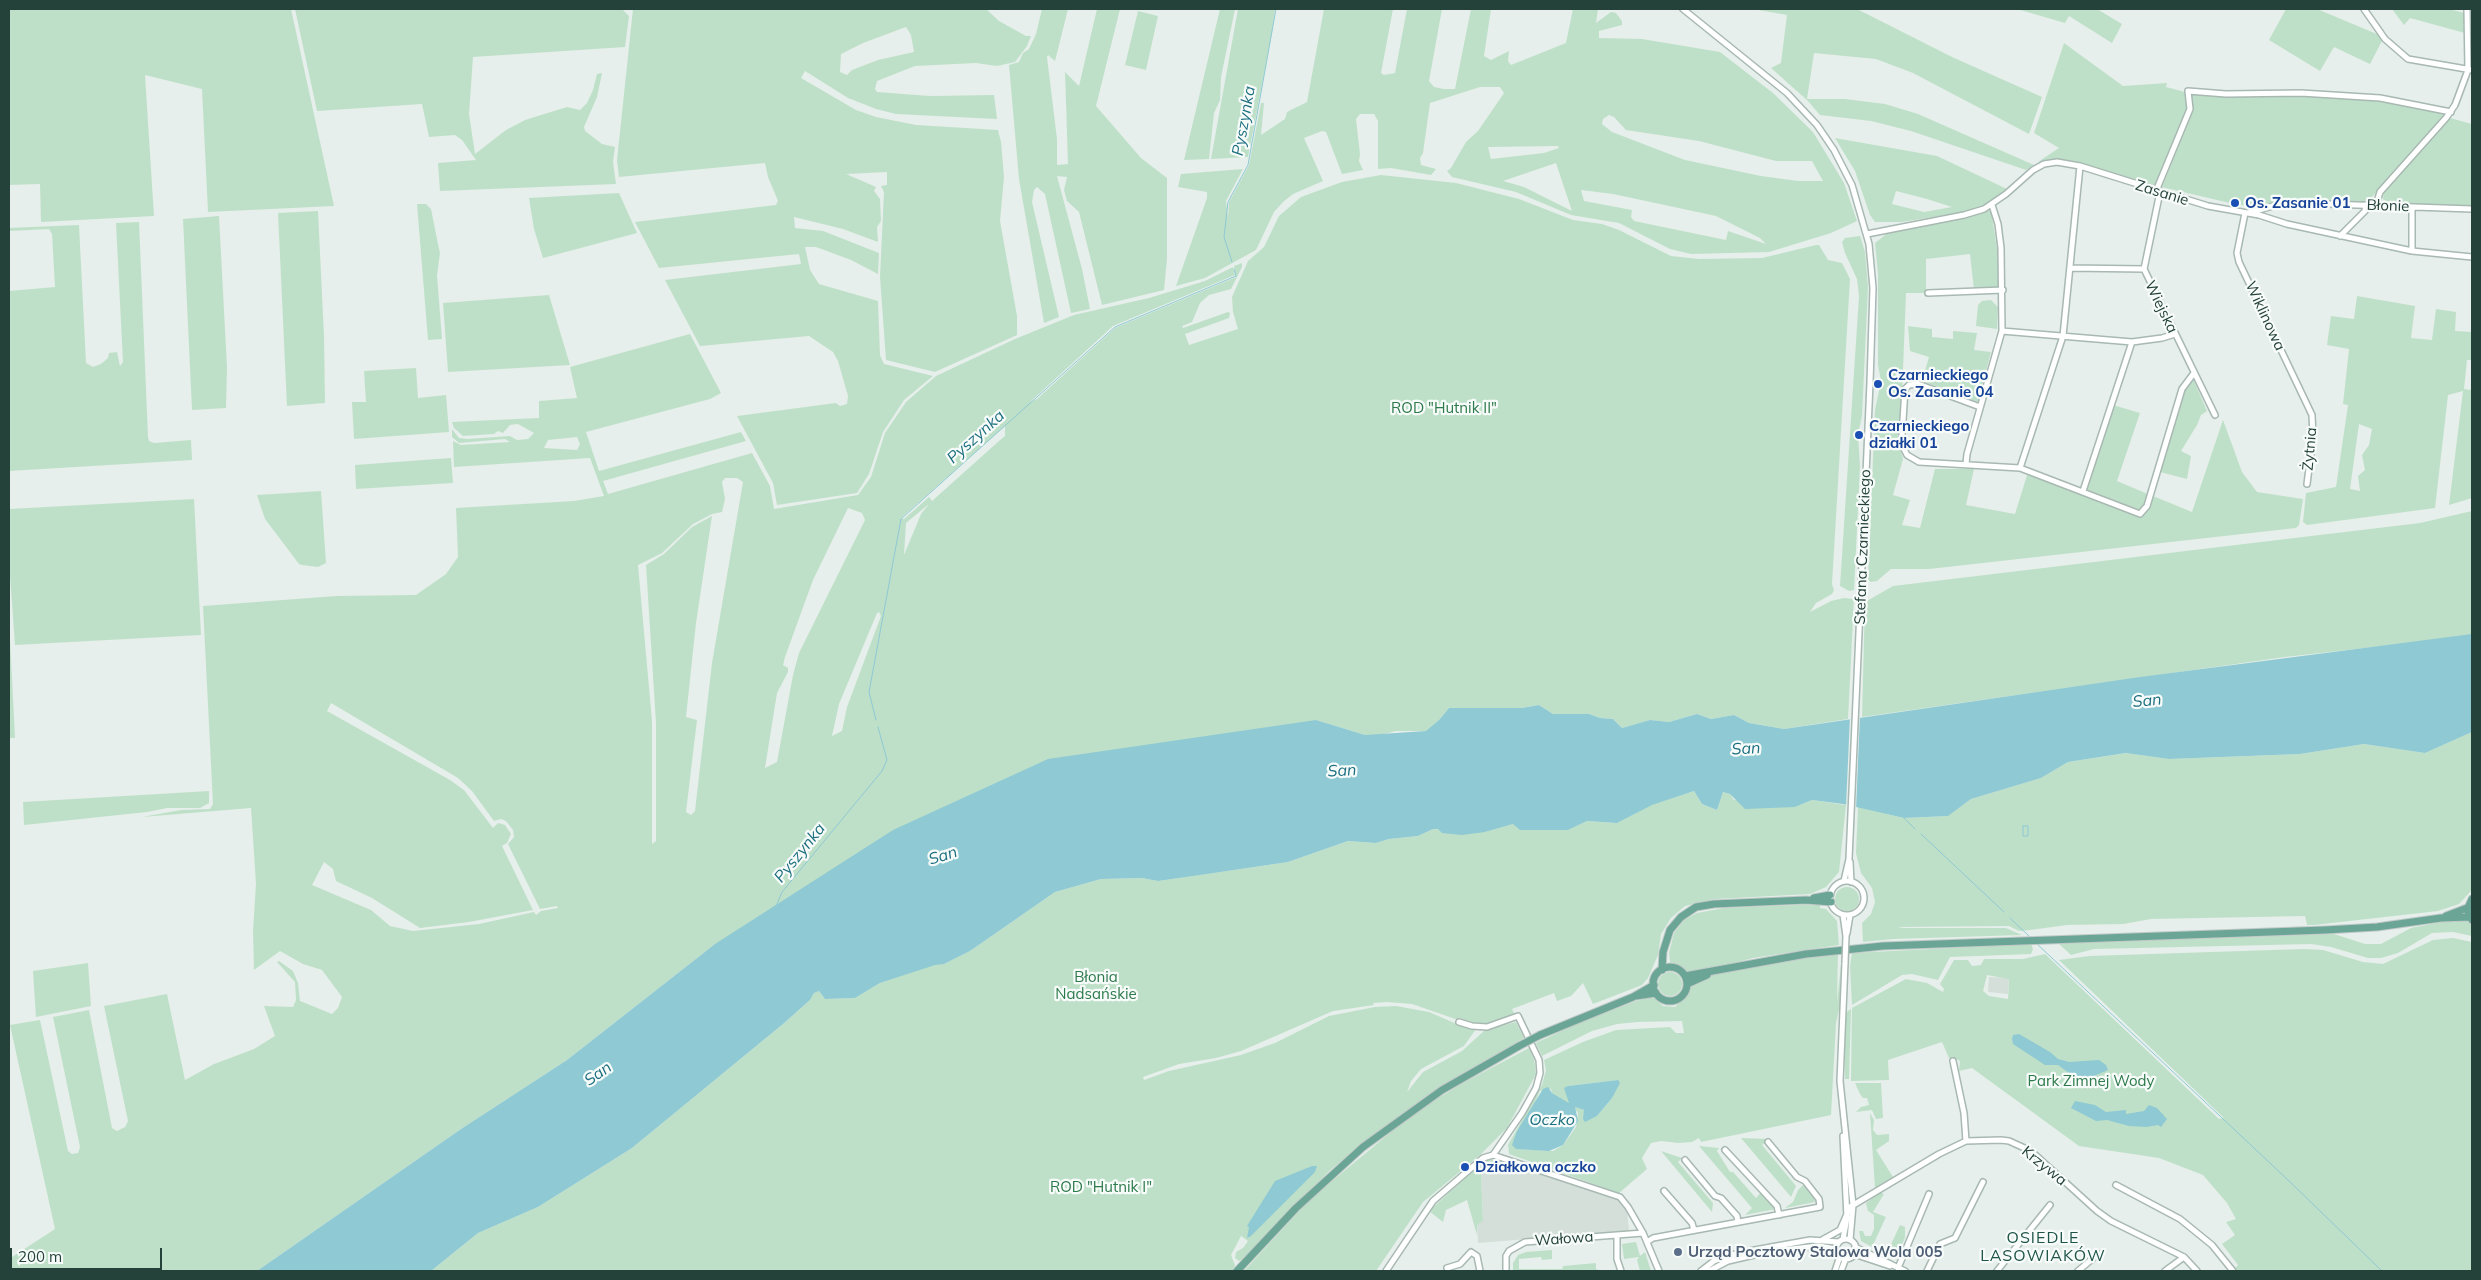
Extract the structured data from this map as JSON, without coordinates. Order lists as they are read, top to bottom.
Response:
{
  "streets": {
    "street": [
      "Zasanie",
      "Błonie",
      "Wiejska",
      "Wiklinowa",
      "Żytnia",
      "Stefana Czarnieckiego",
      "Krzywa",
      "Wałowa"
    ]
  },
  "crossings": [
    ["Zasanie", "Błonie"],
    ["Zasanie", "Wiejska"],
    ["Zasanie", "Wiklinowa"],
    ["Zasanie", "Stefana Czarnieckiego"],
    ["Błonie", "Wiklinowa"],
    ["Wiklinowa", "Żytnia"]
  ],
  "districts": ["OSIEDLE LASOWIAKÓW"],
  "water": ["Pyszynka", "San", "Oczko"],
  "parks": [
    "ROD \"Hutnik II\"",
    "Błonia Nadsańskie",
    "Park Zimnej Wody",
    "ROD \"Hutnik I\""
  ],
  "places": [
    "Os. Zasanie 01",
    "Czarnieckiego Os. Zasanie 04",
    "Czarnieckiego działki 01",
    "Działkowa oczko",
    "Urząd Pocztowy Stalowa Wola 005"
  ],
  "scale_bar": "200 m"
}
